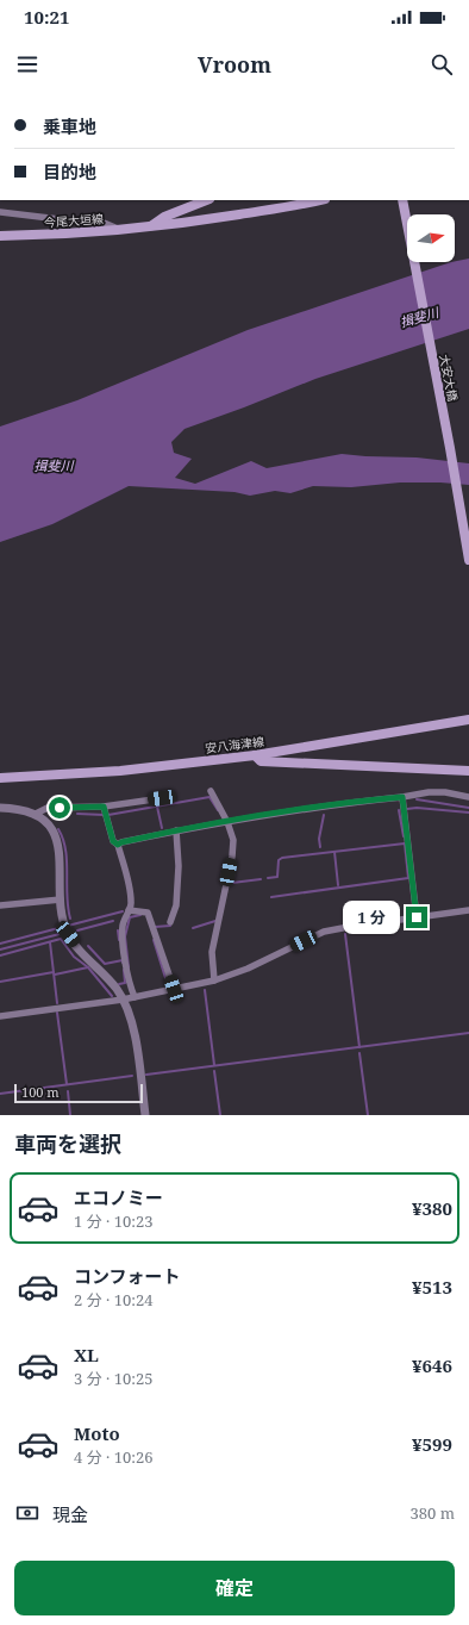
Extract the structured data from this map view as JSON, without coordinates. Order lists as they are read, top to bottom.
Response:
{
  "streets": {
    "main road": ["今尾大垣線", "大安大橋", "安八海津線"]
  },
  "water": ["揖斐川"],
  "scale_bar": "100 m",
  "north": "right",
  "page": {
    "status": "10:21",
    "header": "Vroom",
    "banner": ["乗車地", "目的地"],
    "bubble": "1 分",
    "scale": "100 m",
    "heading": "車両を選択",
    "list": [
      {
        "name": "エコノミー",
        "note": "1 分 · 10:23",
        "value": "¥380"
      },
      {
        "name": "コンフォート",
        "note": "2 分 · 10:24",
        "value": "¥513"
      },
      {
        "name": "XL",
        "note": "3 分 · 10:25",
        "value": "¥646"
      },
      {
        "name": "Moto",
        "note": "4 分 · 10:26",
        "value": "¥599"
      }
    ],
    "pay": ["現金", "380 m"],
    "buttons": "確定"
  }
}
